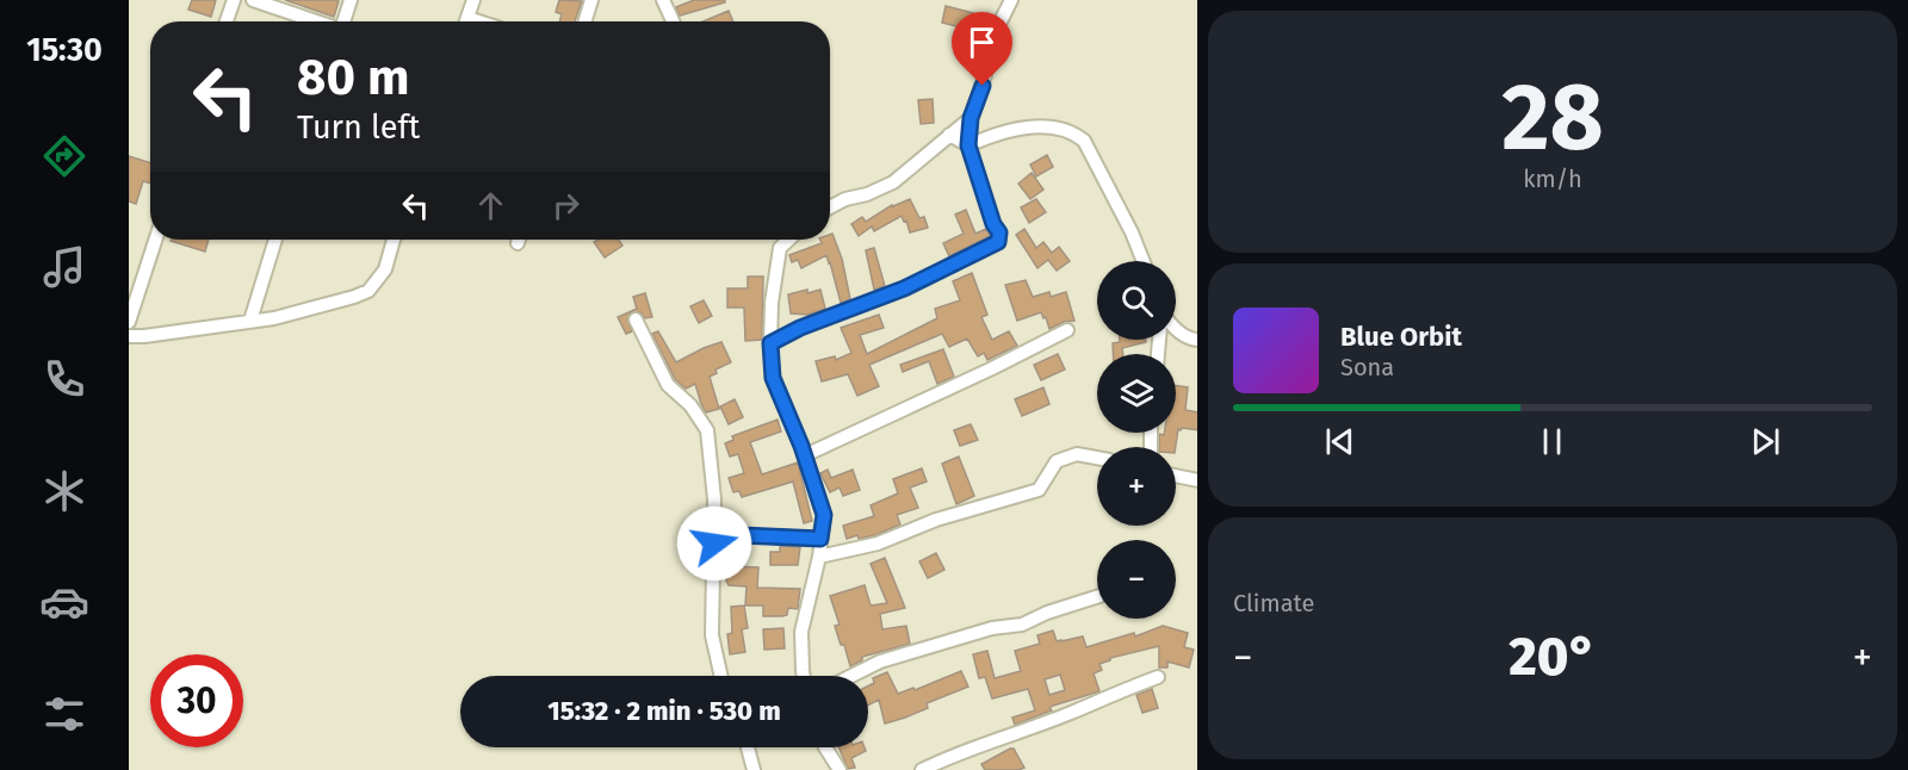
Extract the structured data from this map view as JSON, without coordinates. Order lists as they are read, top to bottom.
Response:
{
  "page": {
    "tabs": "15:30",
    "tile": [
      ["28", "km/h"],
      "Climate"
    ],
    "turn": ["80 m", "Turn left"],
    "map_buttons": ["+", "−"],
    "song": ["Blue Orbit", "Sona"],
    "heat": ["−", "20°", "+"],
    "limit": "30",
    "trip": "15:32 · 2 min · 530 m"
  }
}
